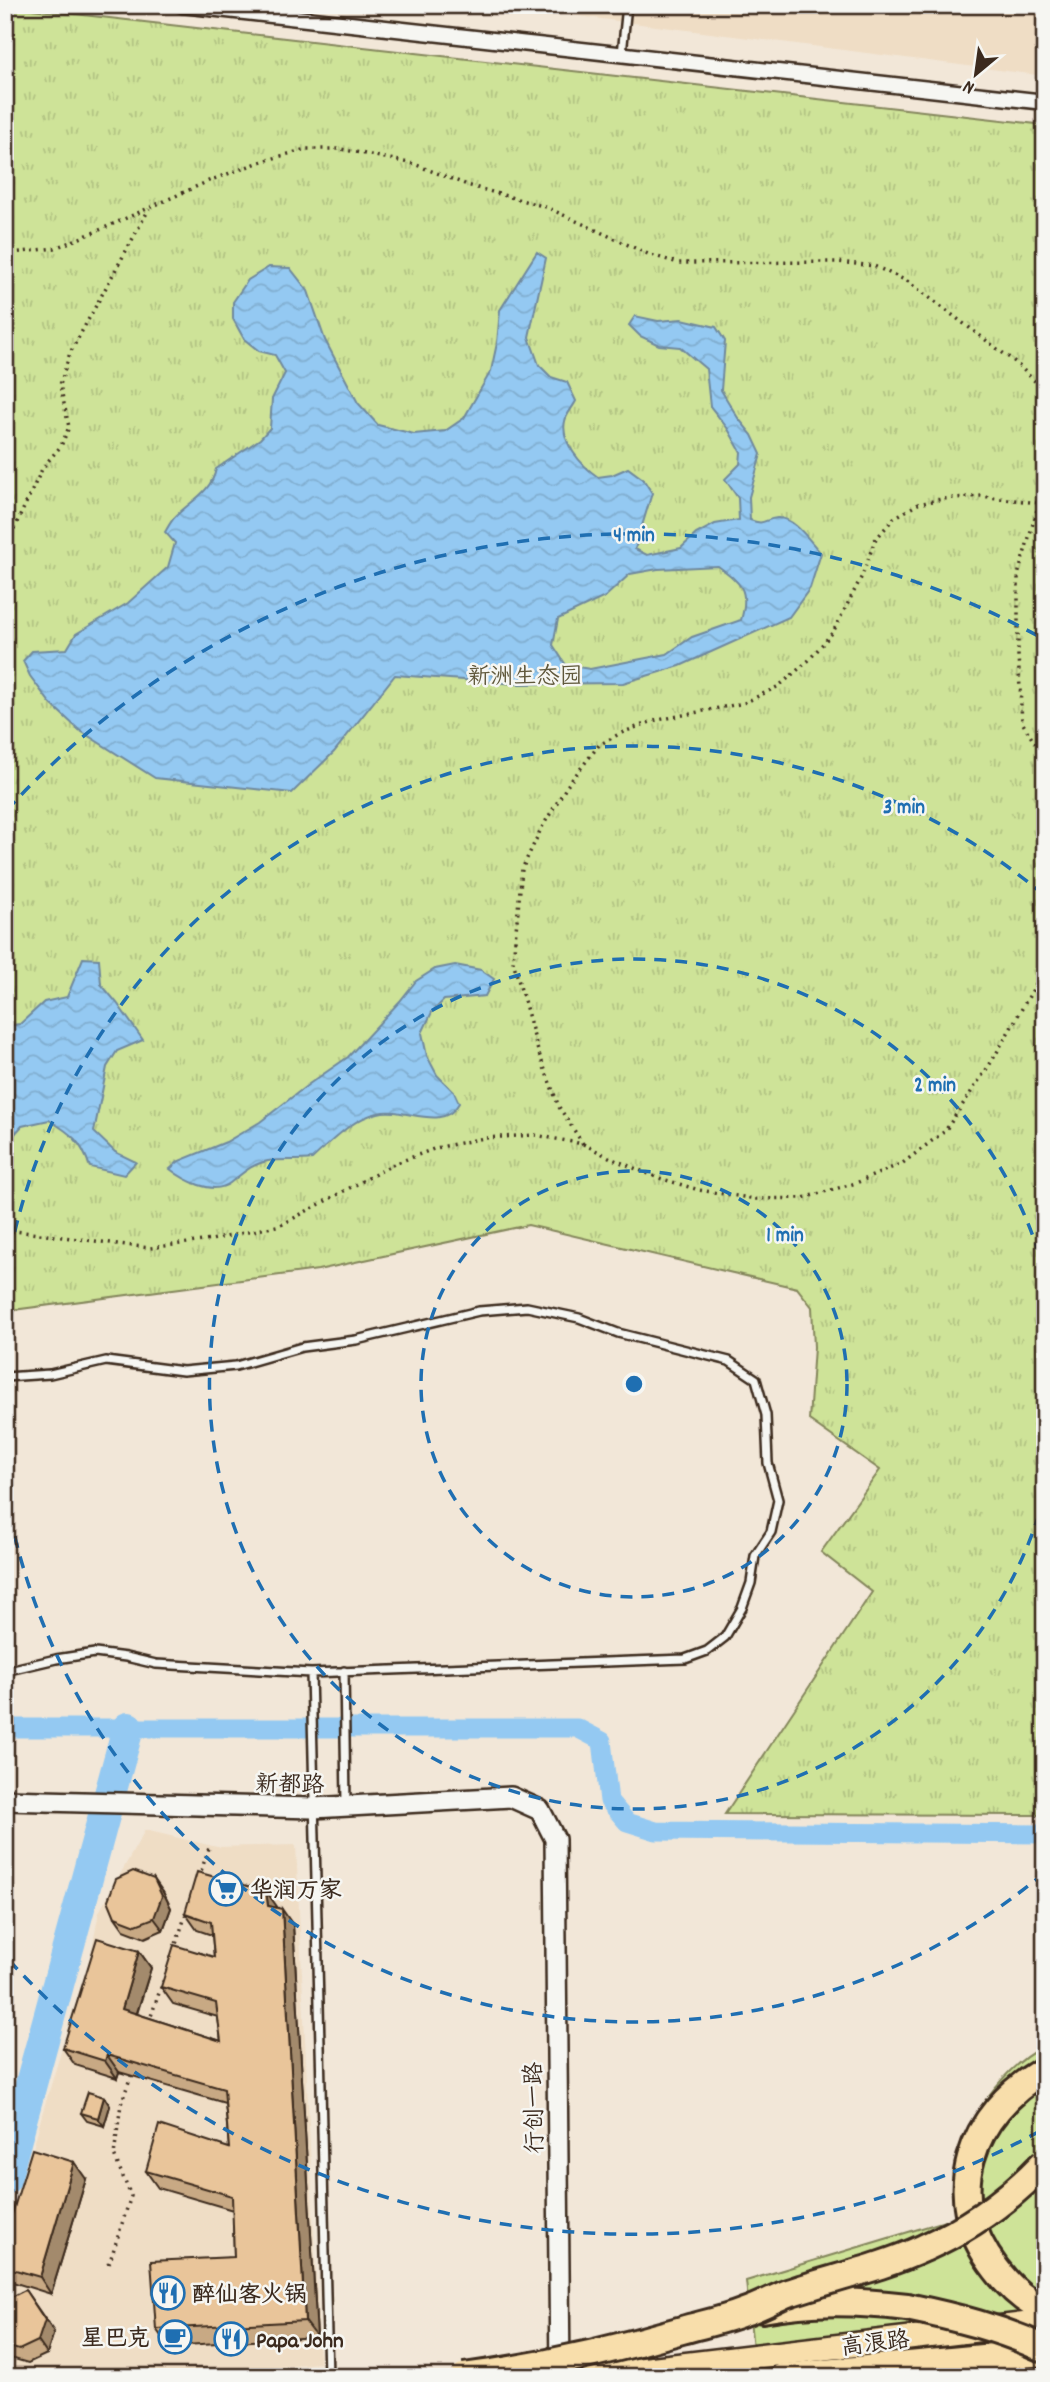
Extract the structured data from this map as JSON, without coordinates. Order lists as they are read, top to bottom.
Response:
{
  "streets": {
    "main road": ["高浪路"],
    "street": ["新都路", "行创一路"]
  },
  "crossings": [
    ["新都路", "行创一路"]
  ],
  "parks": ["新洲生态园"],
  "places": {
    "supermarket": ["华润万家"],
    "restaurant": ["醉仙客火锅", "Papa John"],
    "cafe": ["星巴克"]
  },
  "north": "bottom left",
  "rings": [
    "4 min",
    "3 min",
    "2 min",
    "1 min"
  ]
}
